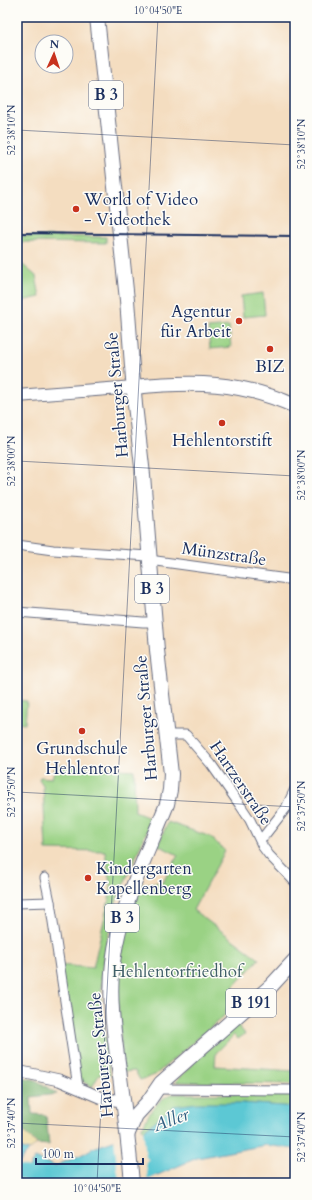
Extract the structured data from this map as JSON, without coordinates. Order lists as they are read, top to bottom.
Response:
{
  "streets": {
    "main road": ["B 3", "Harburger Straße", "B 191"],
    "street": ["Münzstraße", "Hartzerstraße"]
  },
  "crossings": [
    ["Harburger Straße", "Münzstraße"],
    ["Harburger Straße", "Hartzerstraße"],
    ["Harburger Straße", "B 191"]
  ],
  "water": ["Aller"],
  "parks": ["Hehlentorfriedhof"],
  "places": [
    "World of Video - Videothek",
    "Agentur für Arbeit",
    "BIZ",
    "Hehlentorstift",
    "Grundschule Hehlentor",
    "Kindergarten Kapellenberg"
  ],
  "scale_bar": "100 m",
  "north": "top",
  "coordinates": [
    "10°04'50\"E",
    "52°38'10\"N",
    "52°38'00\"N",
    "52°37'50\"N",
    "52°37'40\"N"
  ]
}
